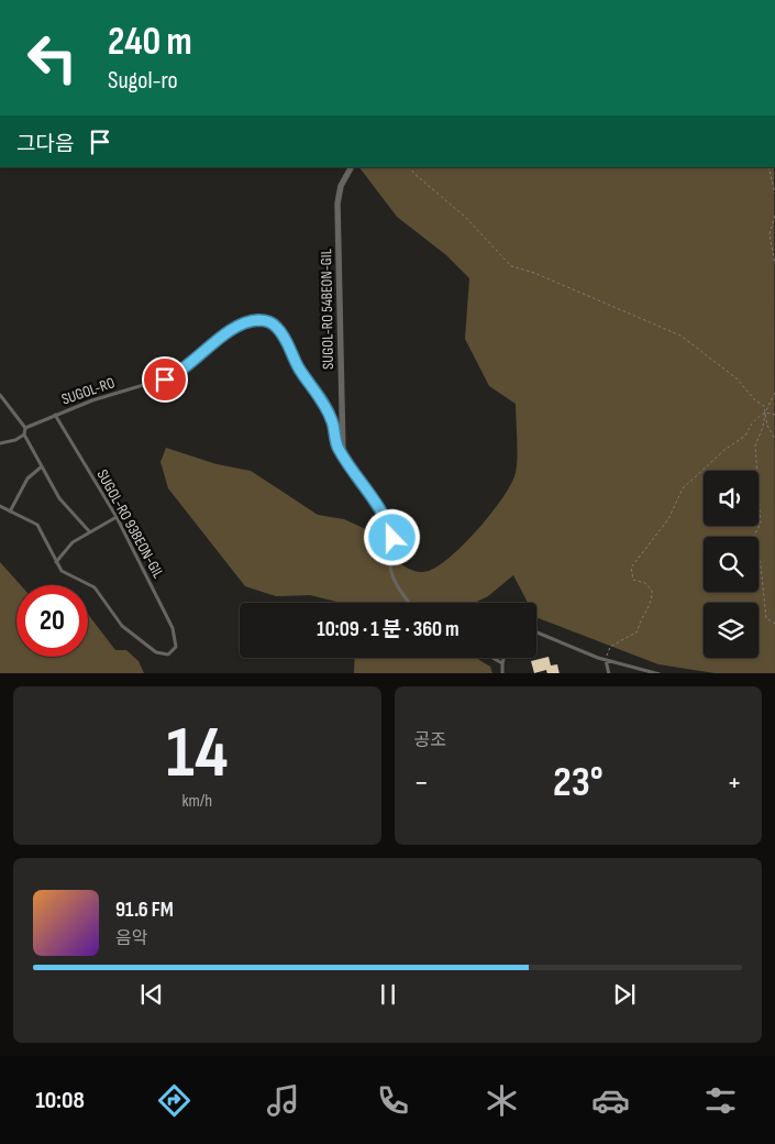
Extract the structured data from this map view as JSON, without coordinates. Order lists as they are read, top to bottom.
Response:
{
  "streets": {
    "street": ["SUGOL-RO 54BEON-GIL"],
    "lane": ["SUGOL-RO", "SUGOL-RO 93BEON-GIL"]
  },
  "crossings": [
    ["SUGOL-RO 54BEON-GIL", "SUGOL-RO"],
    ["SUGOL-RO", "SUGOL-RO 93BEON-GIL"]
  ],
  "page": {
    "turn": ["240 m", "Sugol-ro"],
    "then": "그다음",
    "limit": "20",
    "trip": "10:09 · 1 분 · 360 m",
    "tile": [
      ["14", "km/h"],
      "공조"
    ],
    "heat": ["−", "23°", "+"],
    "song": ["91.6 FM", "음악"],
    "tabs": "10:08"
  }
}
